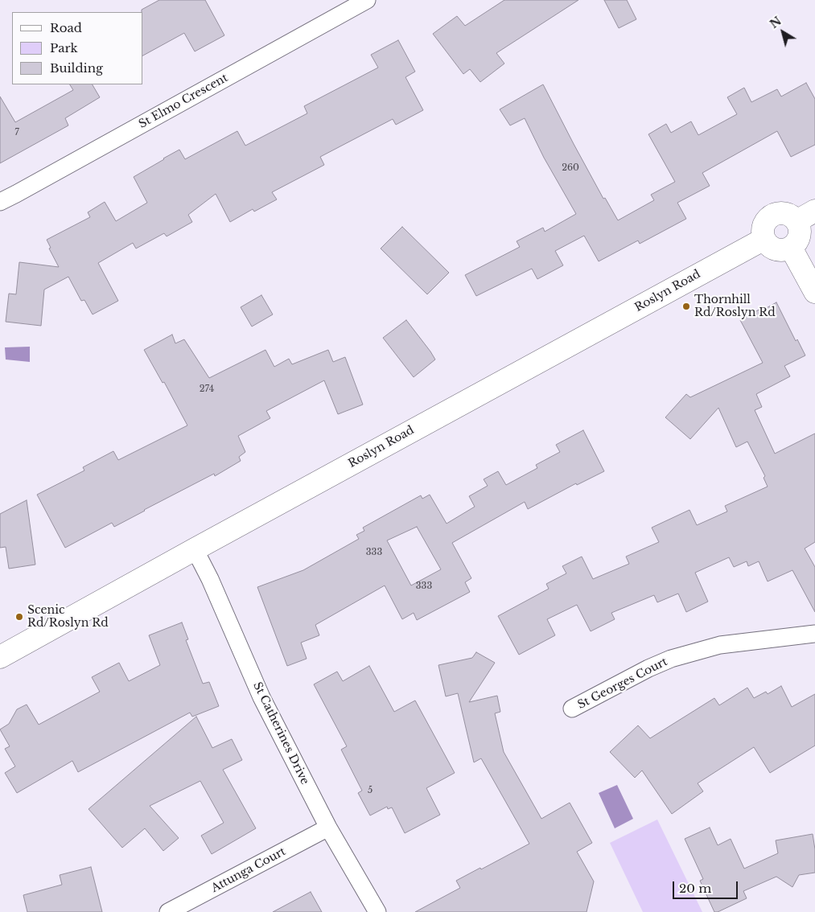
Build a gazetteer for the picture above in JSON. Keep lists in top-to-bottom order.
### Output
{
  "streets": {
    "street": [
      "St Elmo Crescent",
      "Roslyn Road",
      "St Georges Court",
      "St Catherines Drive",
      "Attunga Court"
    ]
  },
  "crossings": [
    ["Roslyn Road", "St Catherines Drive"],
    ["St Catherines Drive", "Attunga Court"]
  ],
  "places": ["Thornhill Rd/Roslyn Rd", "Scenic Rd/Roslyn Rd"],
  "house_numbers": [
    "7",
    "260",
    "274",
    "333",
    "333",
    "5"
  ],
  "legend": ["Road", "Park", "Building"],
  "scale_bar": "20 m",
  "north": "top left"
}
